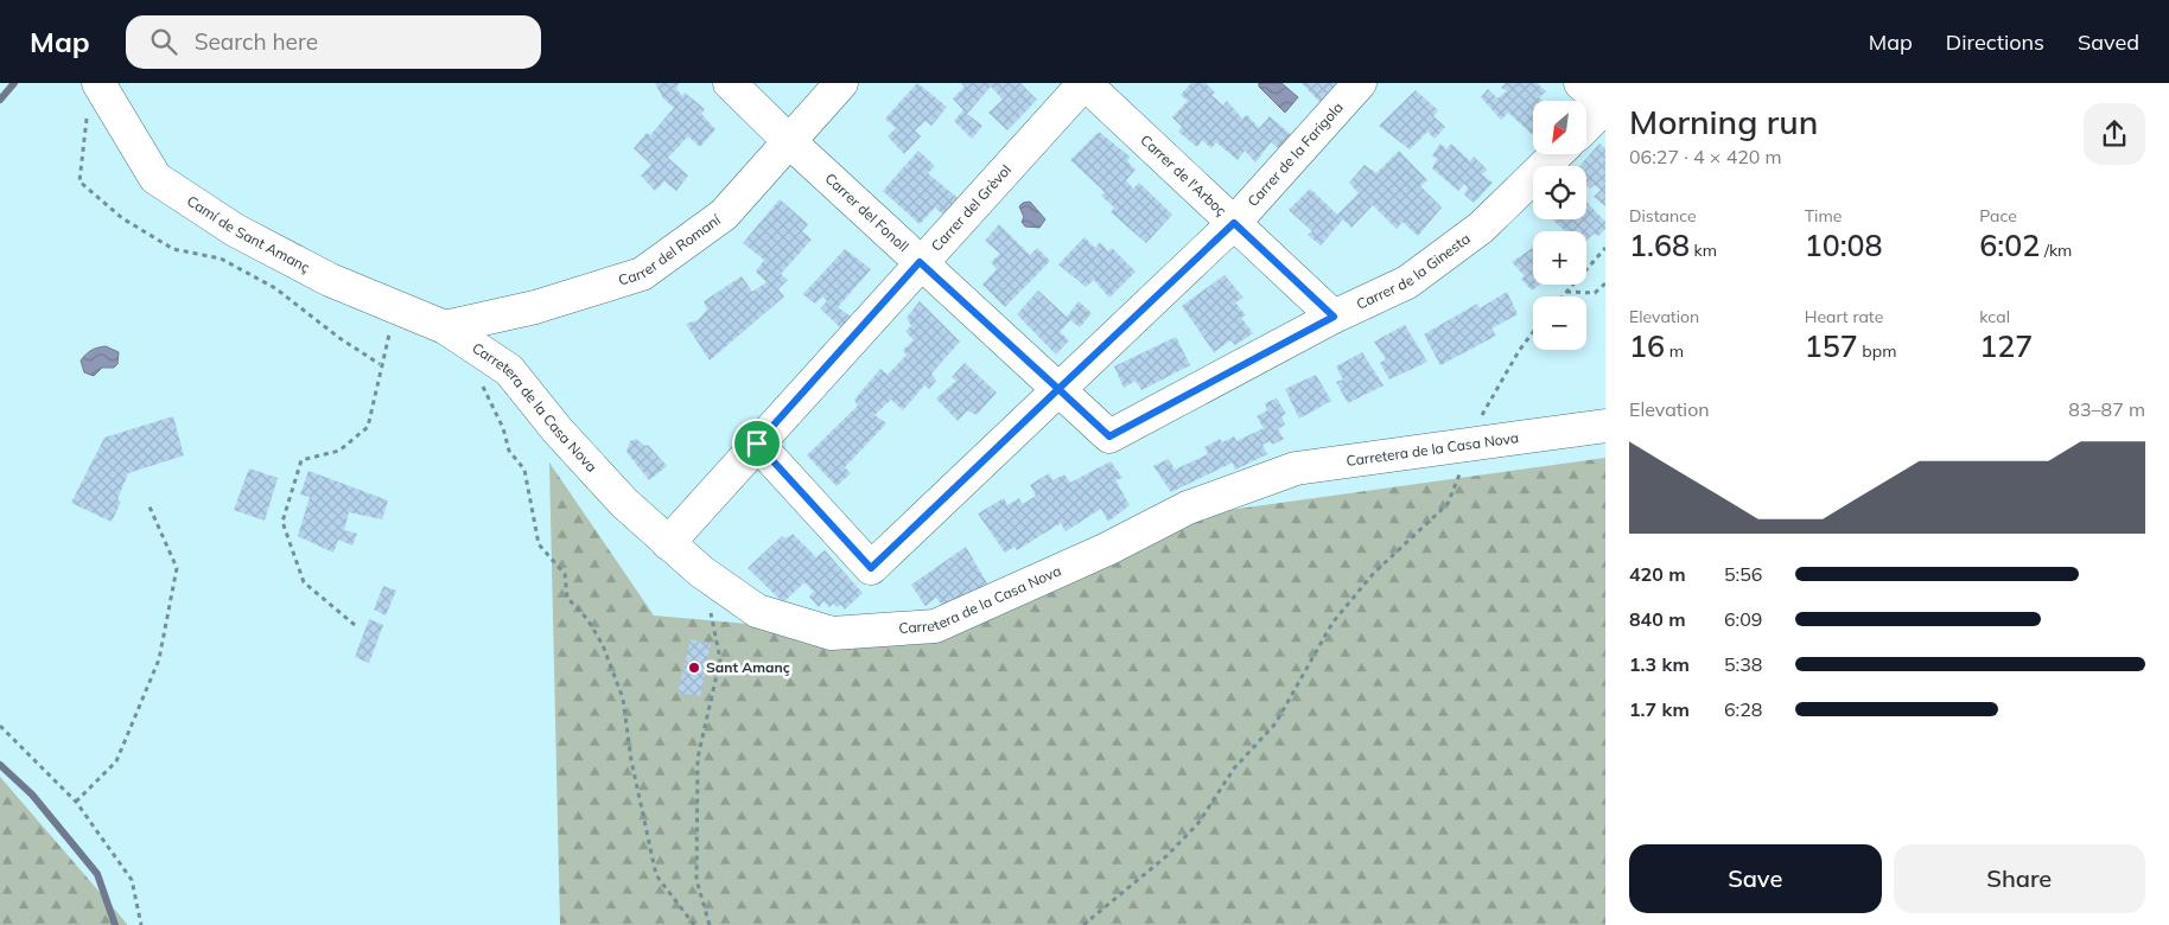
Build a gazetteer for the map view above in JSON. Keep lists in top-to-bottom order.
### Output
{
  "streets": {
    "street": [
      "Carrer de la Farigola",
      "Carrer de l'Arboç",
      "Carrer del Grèvol",
      "Carrer del Fonoll",
      "Camí de Sant Amanç",
      "Carrer del Romaní",
      "Carrer de la Ginesta",
      "Carretera de la Casa Nova"
    ]
  },
  "crossings": [
    ["Carrer de la Farigola", "Carrer de l'Arboç"],
    ["Carrer de la Farigola", "Carrer del Grèvol"],
    ["Carrer de la Farigola", "Carrer del Fonoll"],
    ["Carrer de l'Arboç", "Carrer del Grèvol"],
    ["Carrer de l'Arboç", "Carrer de la Ginesta"],
    ["Carrer del Grèvol", "Carrer del Fonoll"],
    ["Carrer del Grèvol", "Carretera de la Casa Nova"],
    ["Carrer del Fonoll", "Carrer del Romaní"],
    ["Carrer del Fonoll", "Carrer de la Ginesta"],
    ["Camí de Sant Amanç", "Carrer del Romaní"],
    ["Camí de Sant Amanç", "Carretera de la Casa Nova"],
    ["Carrer del Romaní", "Carretera de la Casa Nova"]
  ],
  "places": ["Sant Amanç"],
  "north": "bottom left",
  "page": {
    "header": "Map",
    "search": "Search here",
    "nav": ["Map", "Directions", "Saved"],
    "heading": ["Morning run", "06:27 · 4 × 420 m"],
    "map_buttons": ["+", "−"],
    "stats": [
      ["Distance", "1.68 km"],
      ["Time", "10:08"],
      ["Pace", "6:02 /km"],
      ["Elevation", "16 m"],
      ["Heart rate", "157 bpm"],
      ["kcal", "127"]
    ],
    "chart": ["Elevation", "83–87 m"],
    "list": [
      {
        "name": "420 m",
        "note": "5:56"
      },
      {
        "name": "840 m",
        "note": "6:09"
      },
      {
        "name": "1.3 km",
        "note": "5:38"
      },
      {
        "name": "1.7 km",
        "note": "6:28"
      }
    ],
    "buttons": ["Save", "Share"]
  }
}
